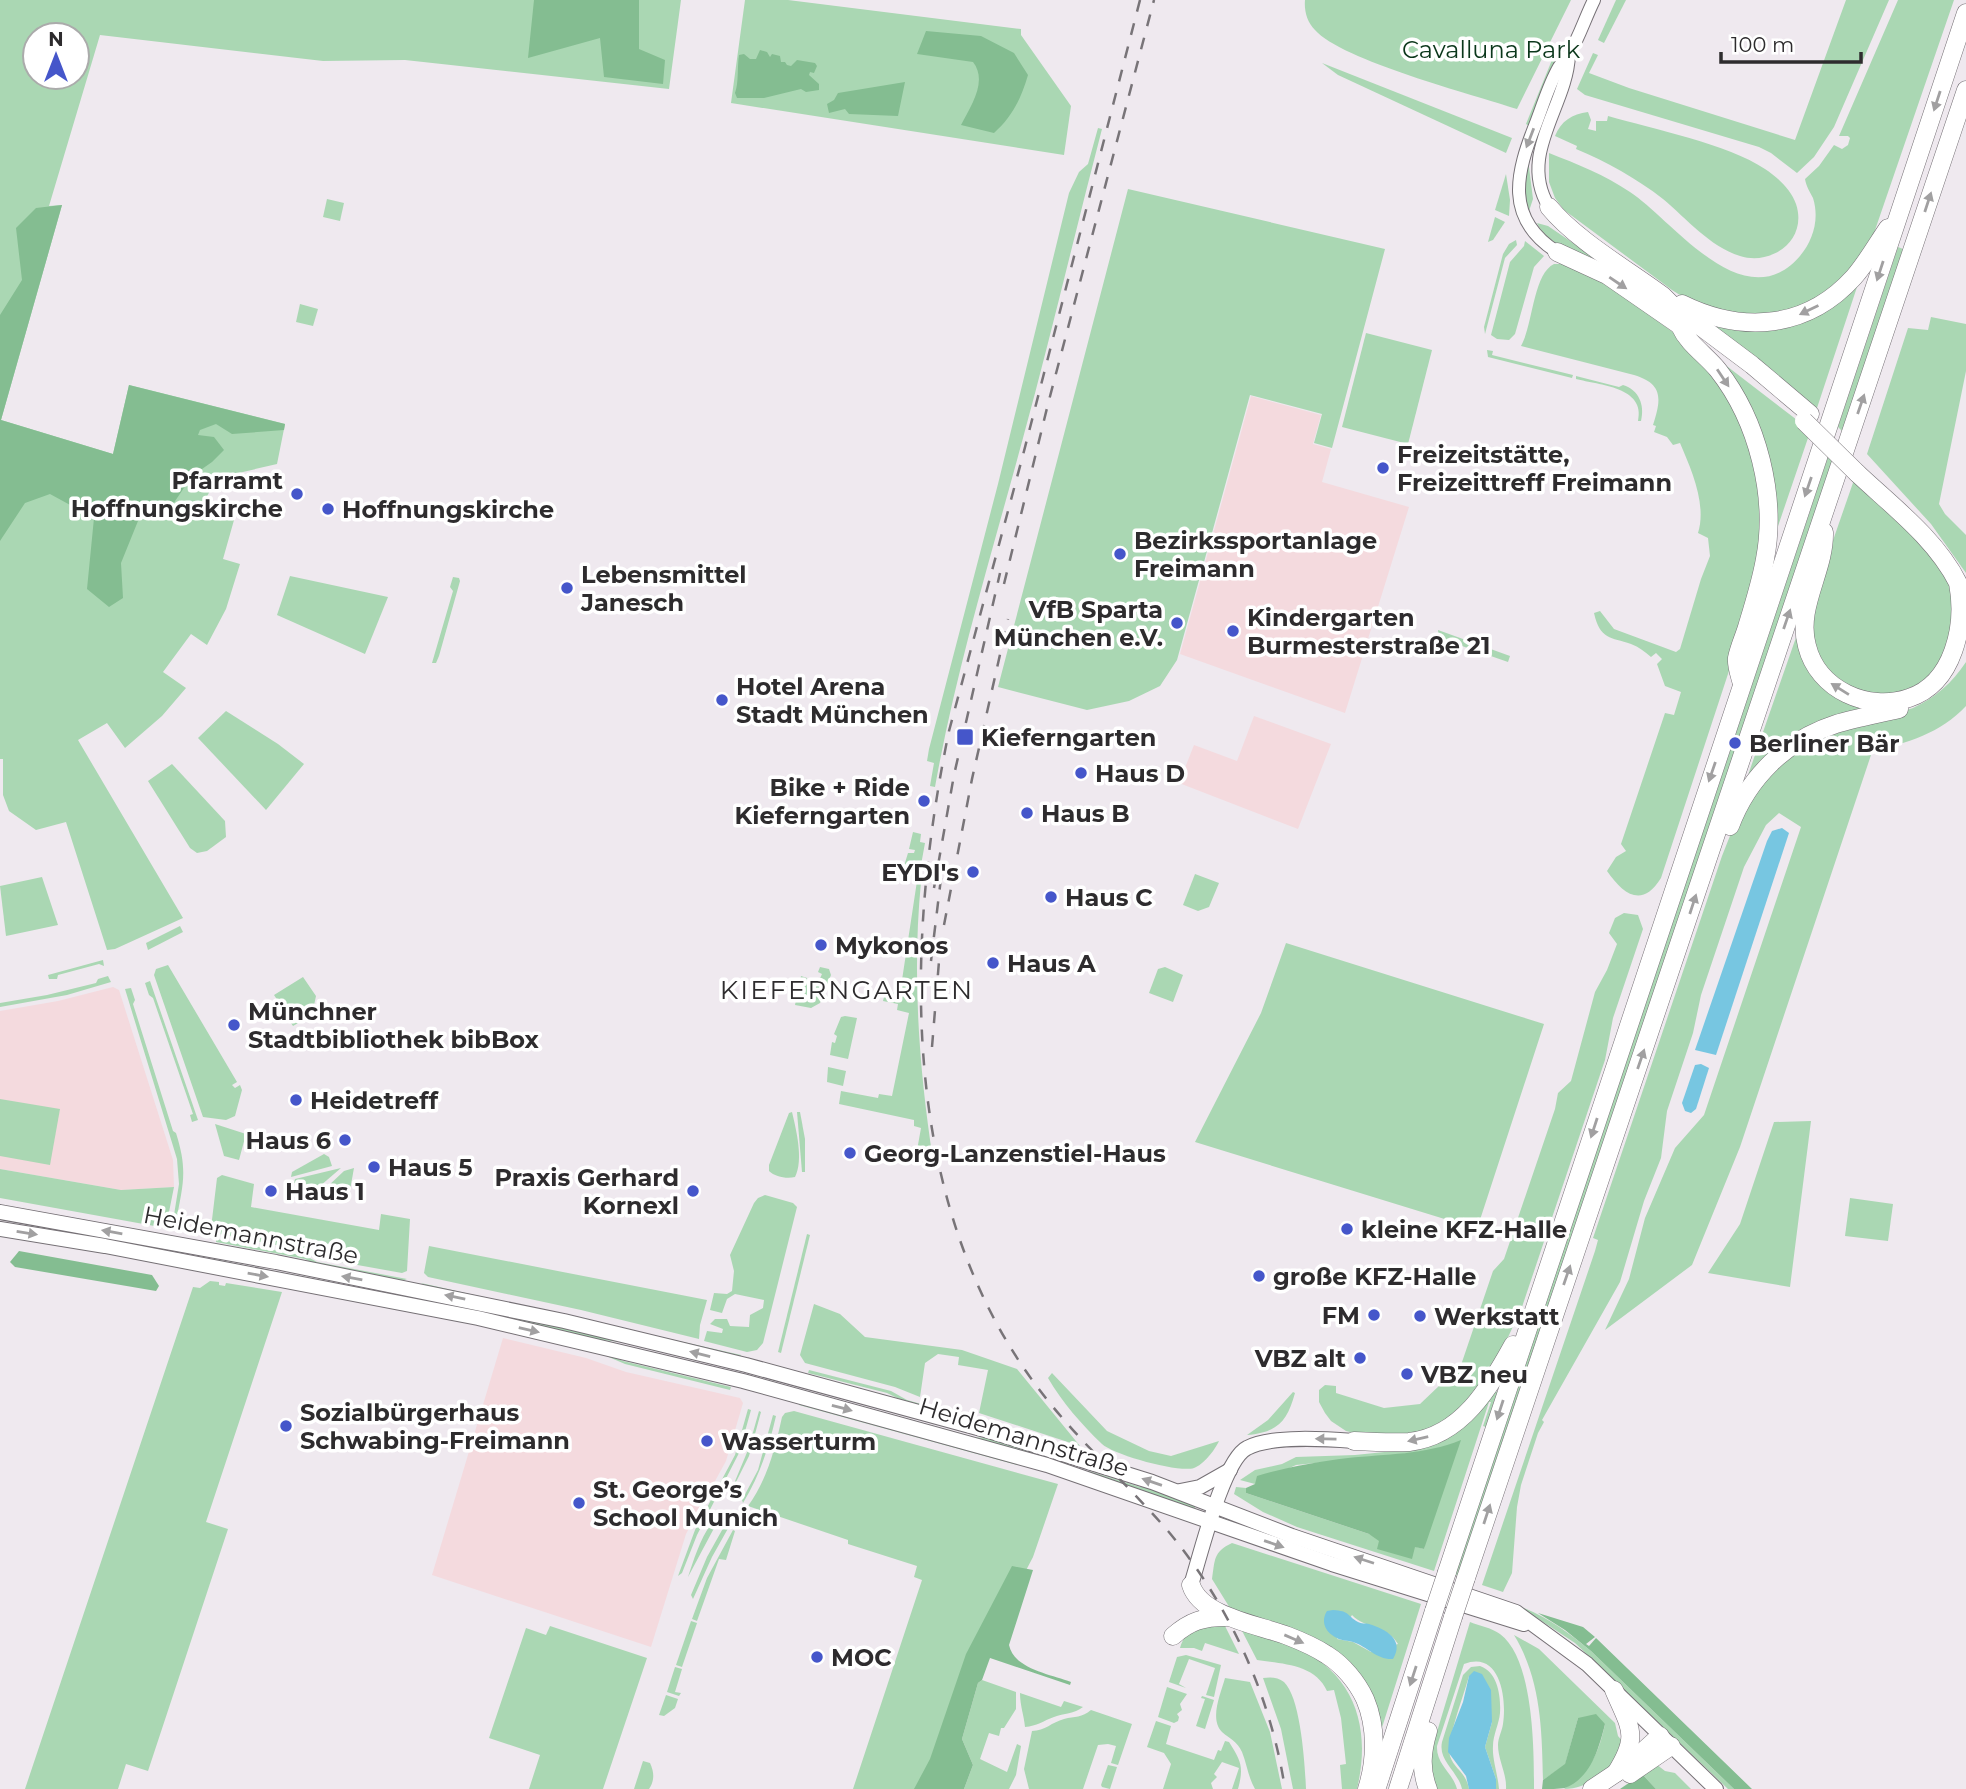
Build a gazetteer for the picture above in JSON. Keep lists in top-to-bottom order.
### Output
{
  "streets": {
    "main road": ["Heidemannstraße"]
  },
  "districts": ["KIEFERNGARTEN"],
  "parks": ["Cavalluna Park"],
  "places": {
    "other": [
      "Freizeitstätte, Freizeittreff Freimann",
      "Pfarramt Hoffnungskirche",
      "Hoffnungskirche",
      "Bezirkssportanlage Freimann",
      "Lebensmittel Janesch",
      "VfB Sparta München e.V.",
      "Kindergarten Burmesterstraße 21",
      "Hotel Arena Stadt München",
      "Berliner Bär",
      "Haus D",
      "Bike + Ride Kieferngarten",
      "Haus B",
      "EYDI's",
      "Haus C",
      "Mykonos",
      "Haus A",
      "Münchner Stadtbibliothek bibBox",
      "Heidetreff",
      "Haus 6",
      "Georg-Lanzenstiel-Haus",
      "Haus 5",
      "Haus 1",
      "Praxis Gerhard Kornexl",
      "kleine KFZ-Halle",
      "große KFZ-Halle",
      "FM",
      "Werkstatt",
      "VBZ alt",
      "VBZ neu",
      "Sozialbürgerhaus Schwabing-Freimann",
      "Wasserturm",
      "St. George’s School Munich",
      "MOC"
    ],
    "transit": ["Kieferngarten"]
  },
  "scale_bar": "100 m",
  "north": "top"
}
